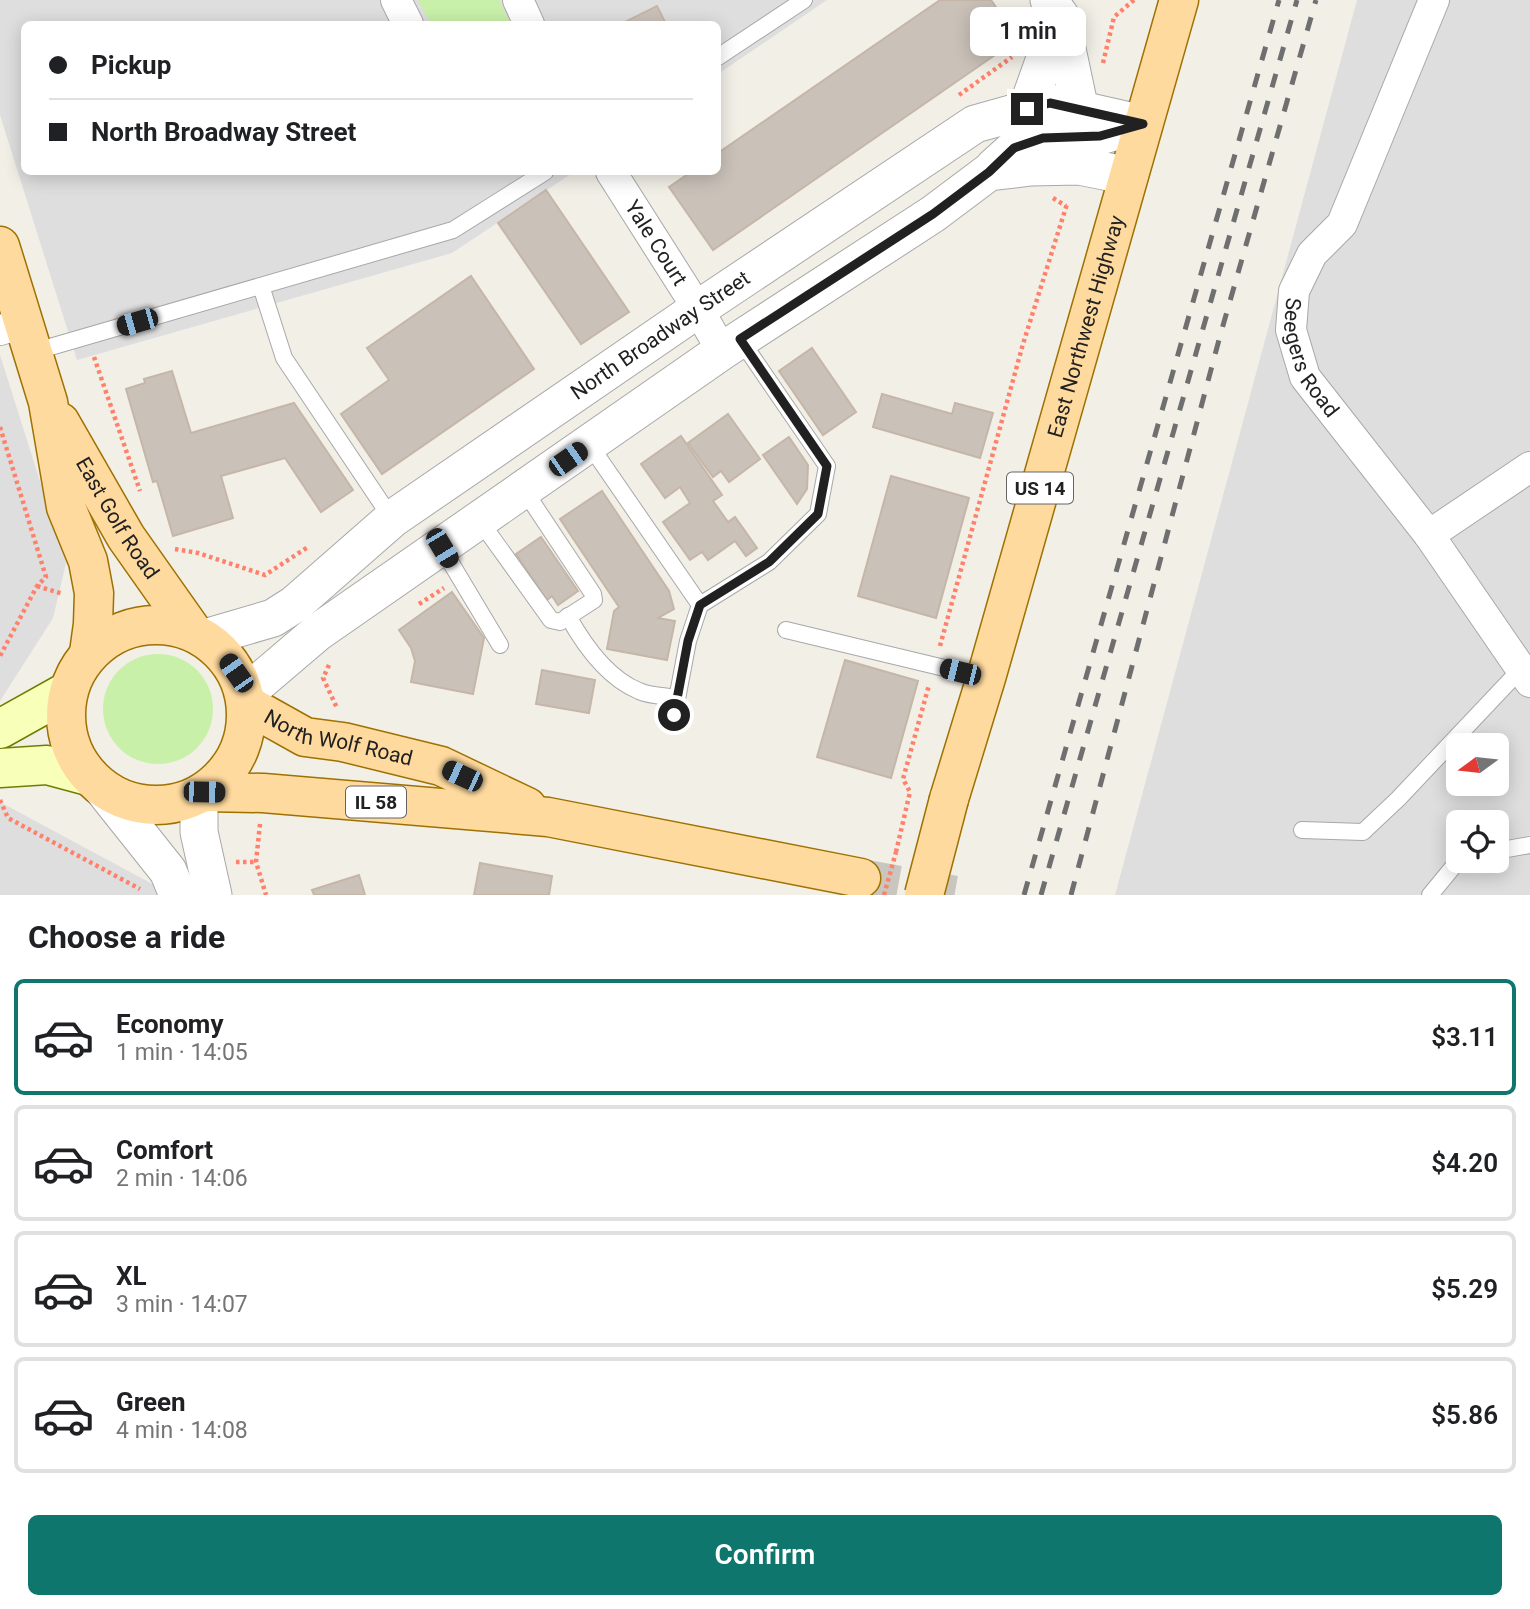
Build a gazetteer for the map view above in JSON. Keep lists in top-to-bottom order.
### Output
{
  "streets": {
    "main road": [
      "East Northwest Highway",
      "US 14",
      "East Golf Road",
      "North Wolf Road",
      "IL 58"
    ],
    "street": ["Yale Court", "North Broadway Street", "Seegers Road"]
  },
  "crossings": [
    ["Yale Court", "North Broadway Street"],
    ["East Northwest Highway", "North Broadway Street"],
    ["North Broadway Street", "East Golf Road"],
    ["North Broadway Street", "North Wolf Road"],
    ["North Broadway Street", "IL 58"],
    ["East Golf Road", "North Wolf Road"],
    ["East Golf Road", "IL 58"],
    ["North Wolf Road", "IL 58"]
  ],
  "north": "left",
  "page": {
    "bubble": "1 min",
    "banner": ["Pickup", "North Broadway Street"],
    "heading": "Choose a ride",
    "list": [
      {
        "name": "Economy",
        "note": "1 min · 14:05",
        "value": "$3.11"
      },
      {
        "name": "Comfort",
        "note": "2 min · 14:06",
        "value": "$4.20"
      },
      {
        "name": "XL",
        "note": "3 min · 14:07",
        "value": "$5.29"
      },
      {
        "name": "Green",
        "note": "4 min · 14:08",
        "value": "$5.86"
      }
    ],
    "buttons": "Confirm"
  }
}
